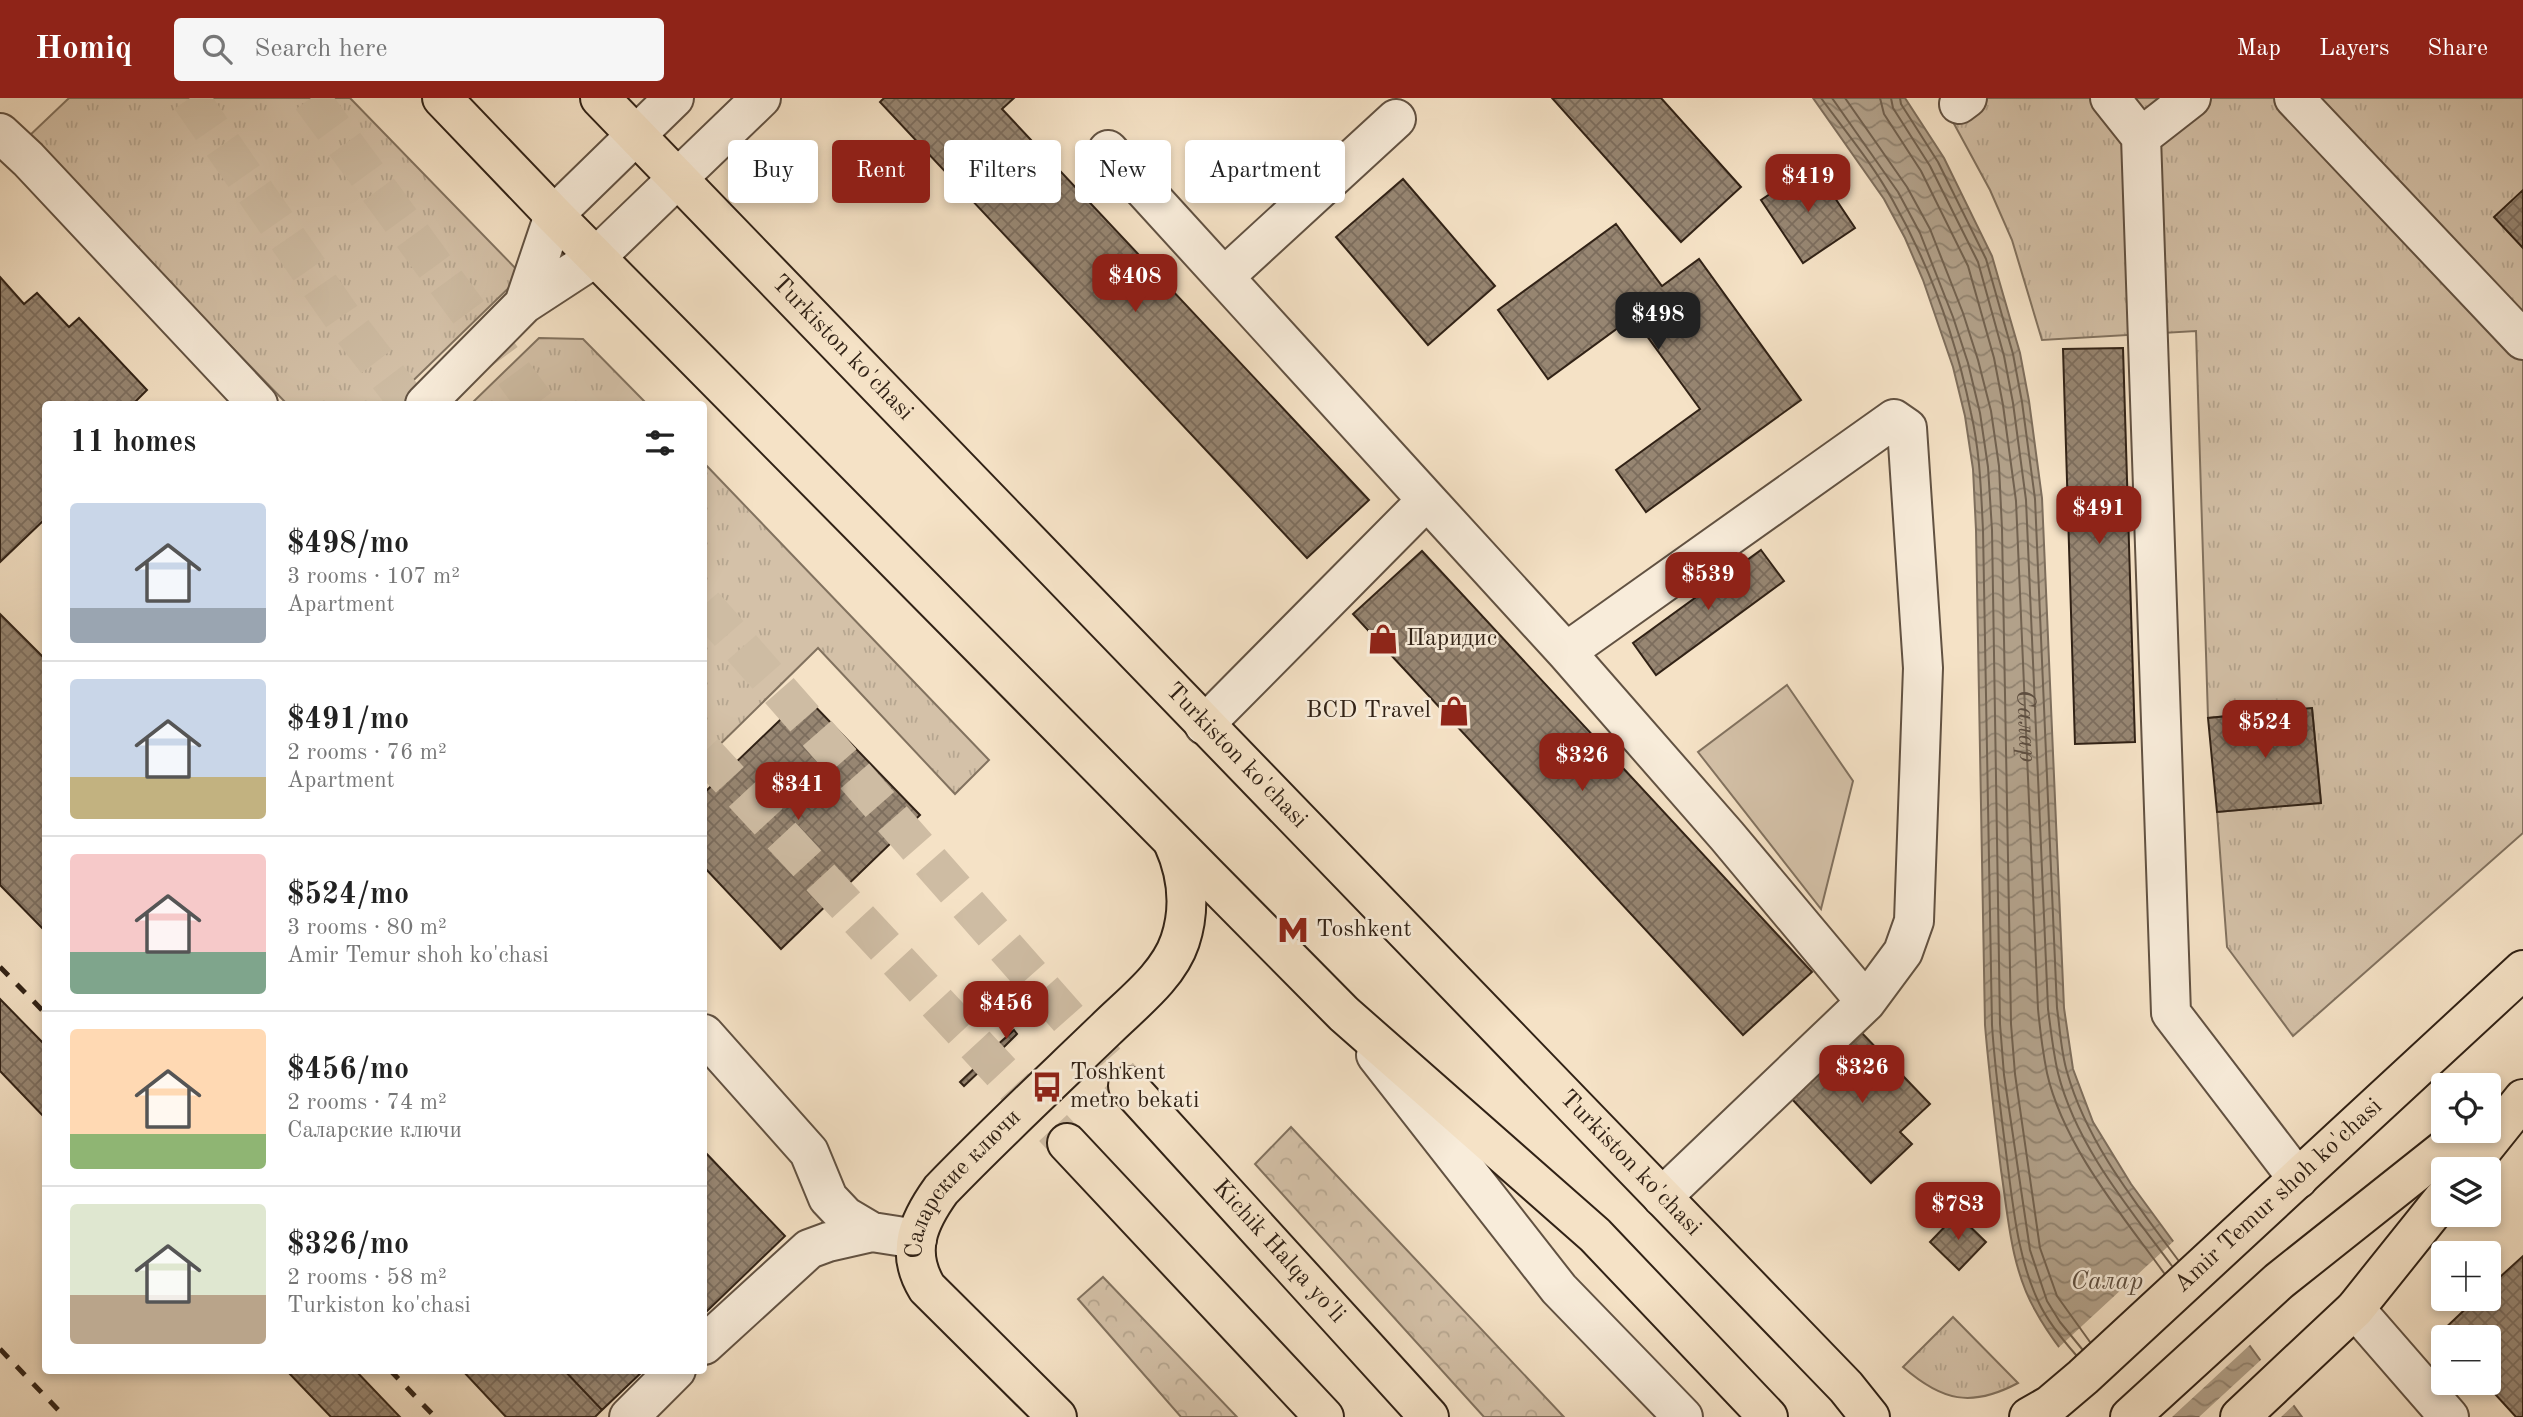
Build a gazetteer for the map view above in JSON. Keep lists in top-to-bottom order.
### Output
{
  "streets": {
    "main road": [
      "Turkiston ko'chasi",
      "Саларские ключи",
      "Amir Temur shoh ko'chasi",
      "Kichik Halqa yo'li"
    ]
  },
  "water": ["Салар"],
  "places": {
    "shop": ["Паридис", "BCD Travel"],
    "metro station": ["Toshkent"],
    "bus stop": ["Toshkent metro bekati"]
  },
  "page": {
    "header": "Homiq",
    "search": "Search here",
    "nav": ["Map", "Layers", "Share"],
    "chip": [
      "Buy",
      "Rent",
      "Filters",
      "New",
      "Apartment"
    ],
    "price": [
      "$419",
      "$408",
      "$498",
      "$491",
      "$539",
      "$524",
      "$326",
      "$341",
      "$456",
      "$326",
      "$783"
    ],
    "heading": "11 homes",
    "list": [
      {
        "name": "$498/mo",
        "note": "3 rooms · 107 m² · Apartment"
      },
      {
        "name": "$491/mo",
        "note": "2 rooms · 76 m² · Apartment"
      },
      {
        "name": "$524/mo",
        "note": "3 rooms · 80 m² · Amir Temur shoh ko'chasi"
      },
      {
        "name": "$456/mo",
        "note": "2 rooms · 74 m² · Саларские ключи"
      },
      {
        "name": "$326/mo",
        "note": "2 rooms · 58 m² · Turkiston ko'chasi"
      }
    ],
    "map_buttons": ["+", "−"]
  }
}
